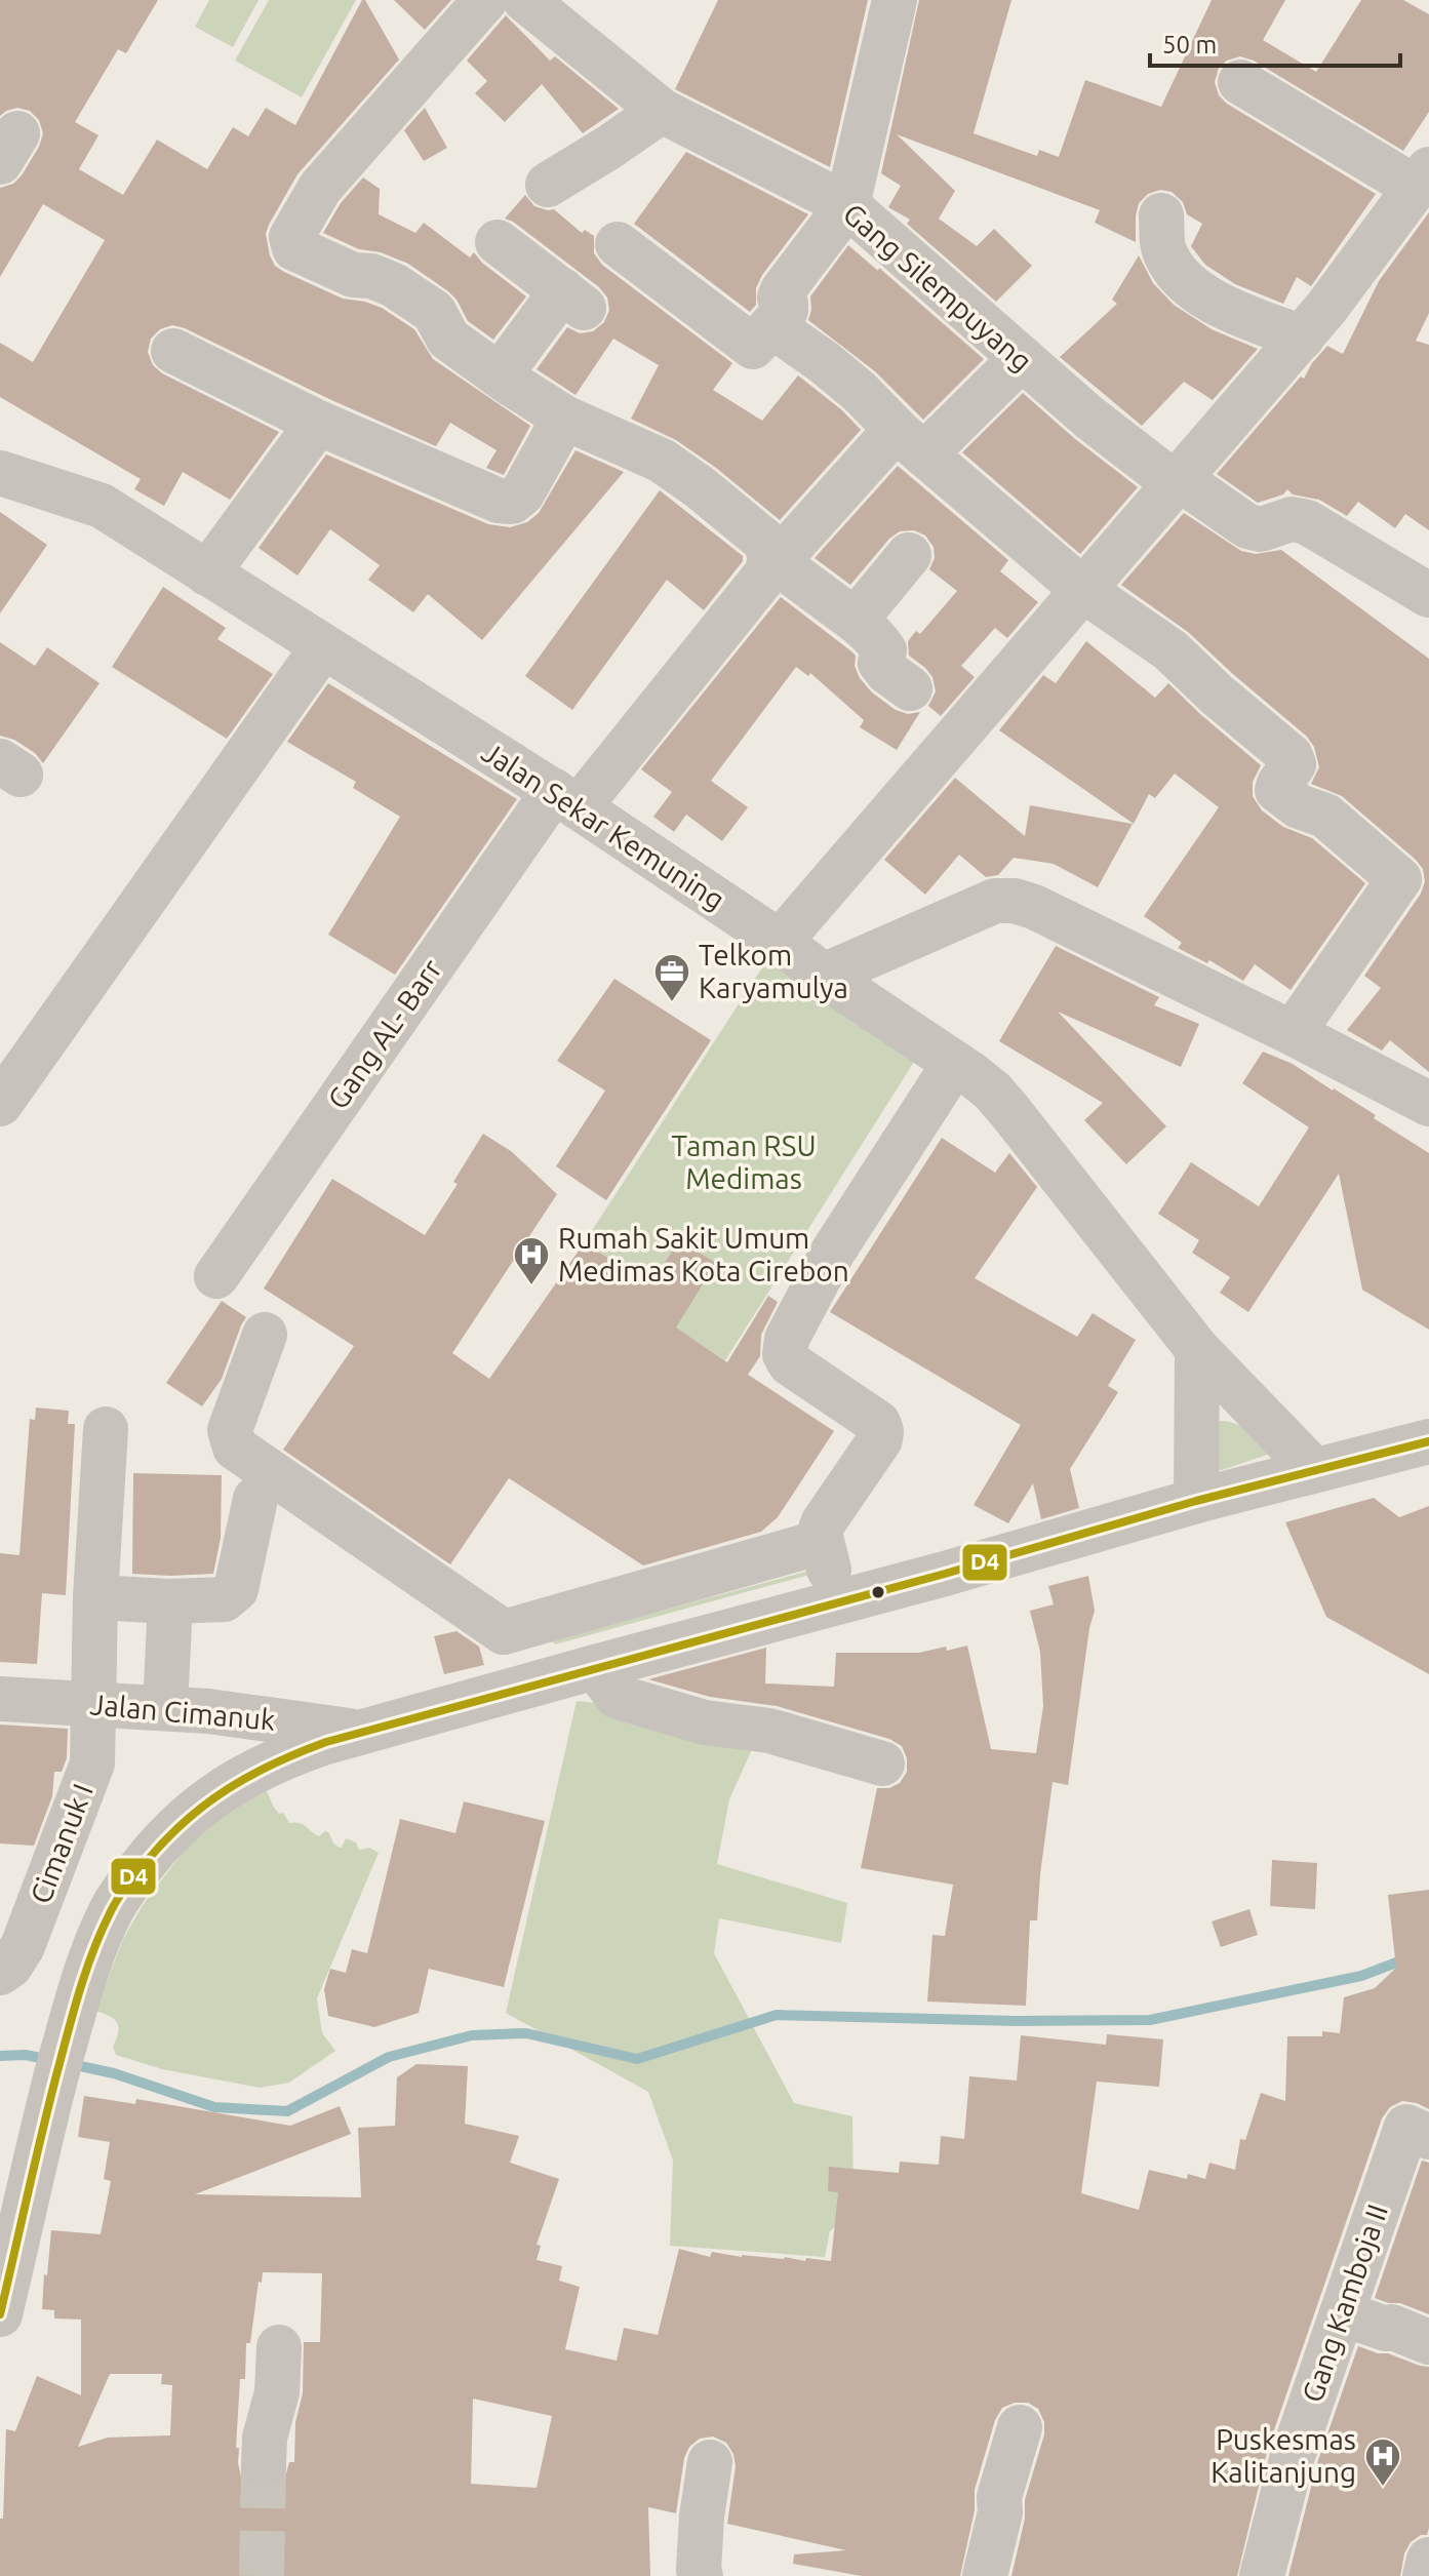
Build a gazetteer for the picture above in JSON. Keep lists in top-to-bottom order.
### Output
{
  "streets": {
    "street": [
      "Gang Silempuyang",
      "Jalan Sekar Kemuning",
      "Gang AL- Barr",
      "Jalan Cimanuk",
      "Cimanuk I",
      "Gang Kamboja II"
    ]
  },
  "crossings": [
    ["Gang Silempuyang", "Gang AL- Barr"],
    ["Jalan Sekar Kemuning", "Gang AL- Barr"],
    ["Jalan Cimanuk", "Cimanuk I"]
  ],
  "parks": ["Taman RSU Medimas"],
  "places": {
    "office": ["Telkom Karyamulya"],
    "hospital": ["Rumah Sakit Umum Medimas Kota Cirebon", "Puskesmas Kalitanjung"]
  },
  "lines": ["transit line D4"],
  "scale_bar": "50 m"
}
